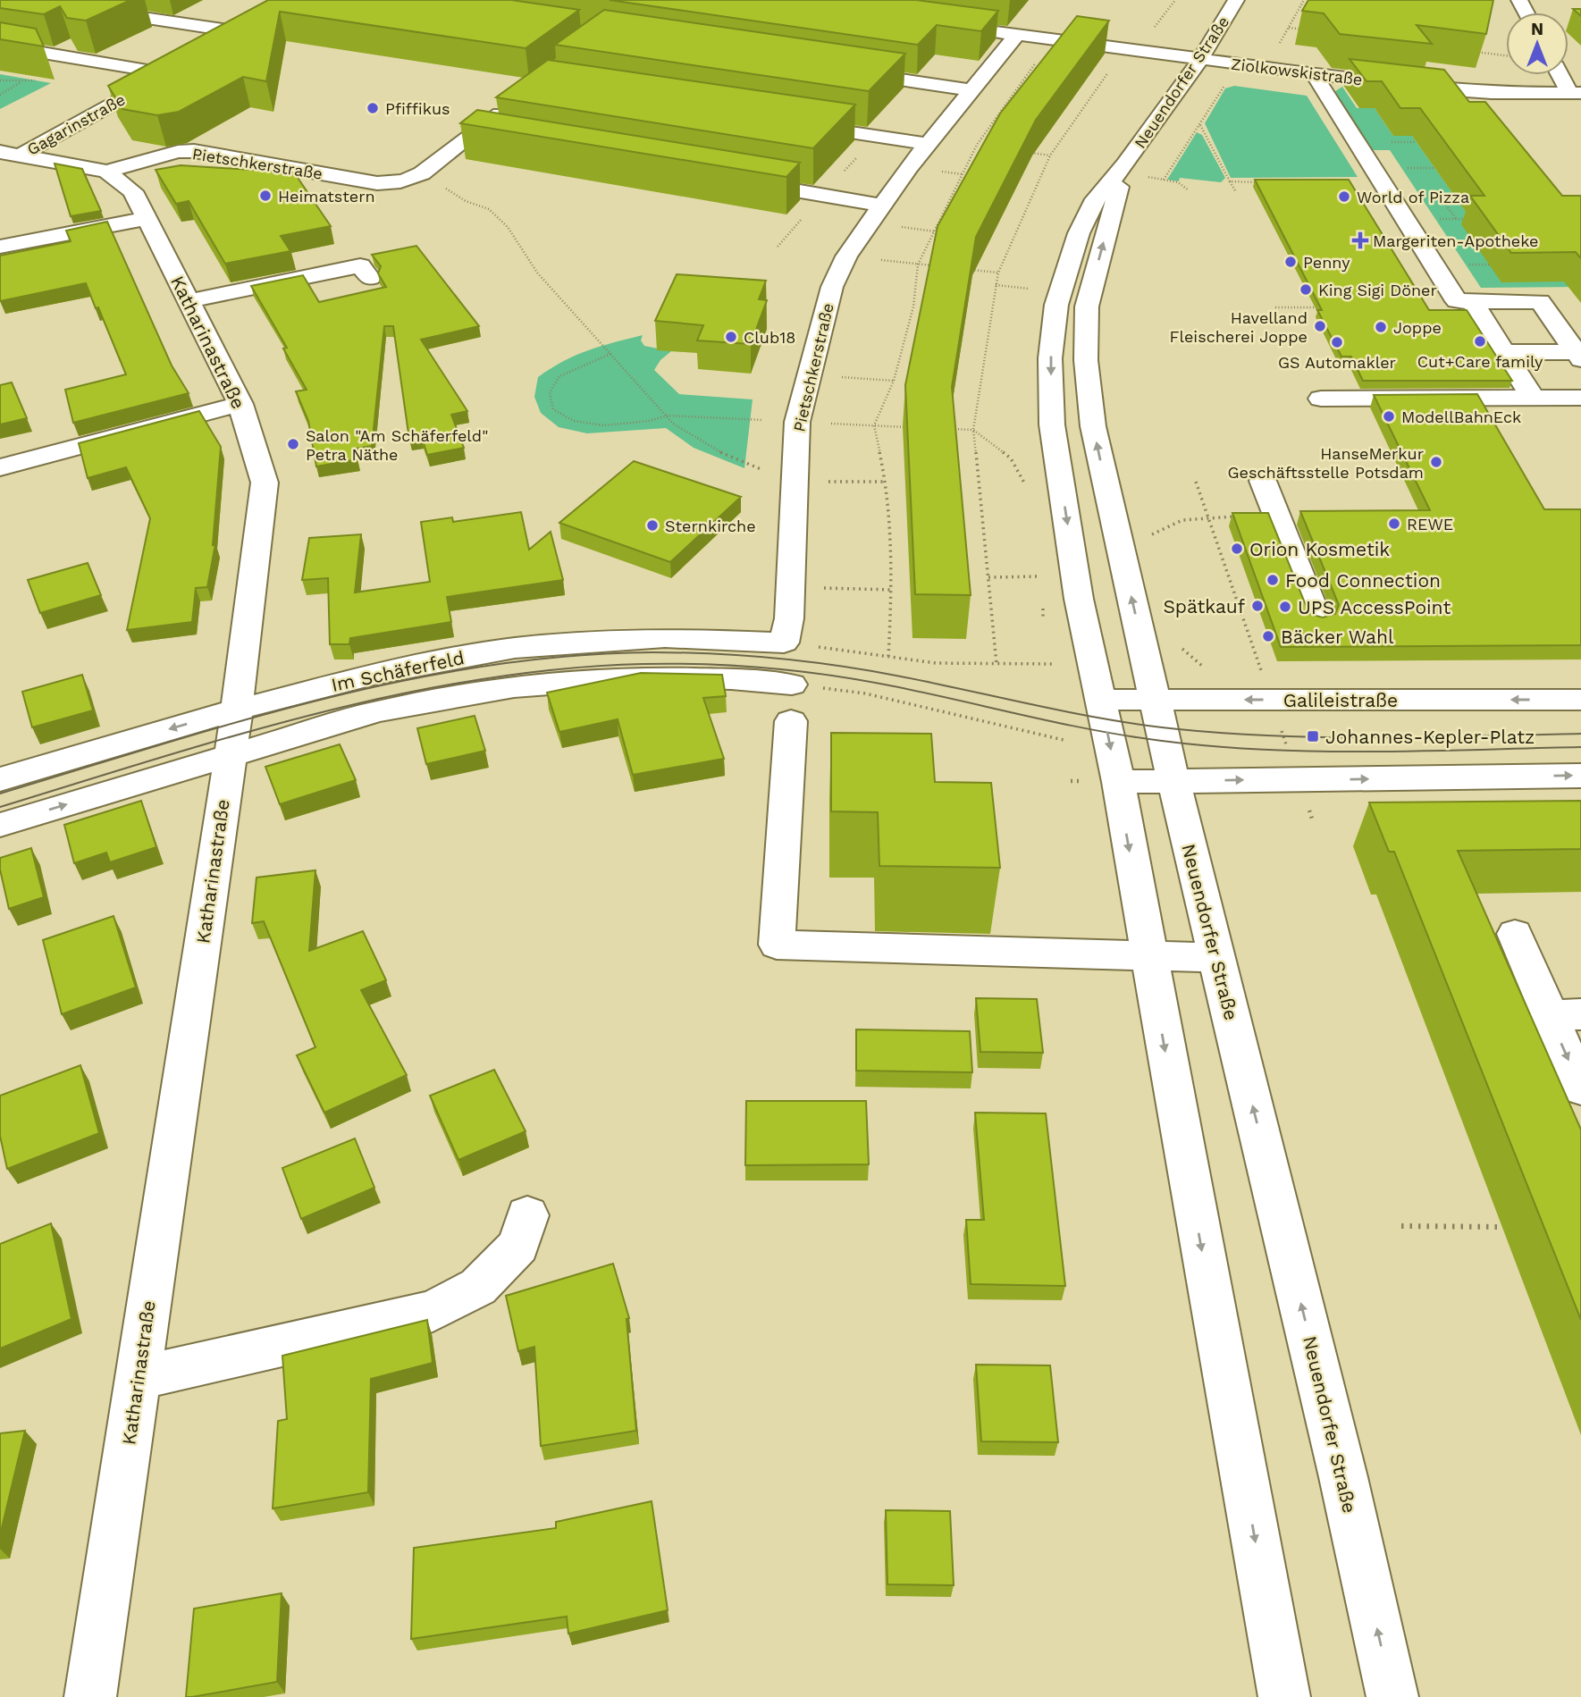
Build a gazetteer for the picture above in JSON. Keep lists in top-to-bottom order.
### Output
{
  "streets": {
    "street": [
      "Ziolkowskistraße",
      "Neuendorfer Straße",
      "Gagarinstraße",
      "Pietschkerstraße",
      "Katharinastraße",
      "Im Schäferfeld",
      "Galileistraße"
    ]
  },
  "crossings": [
    ["Ziolkowskistraße", "Neuendorfer Straße"],
    ["Ziolkowskistraße", "Pietschkerstraße"],
    ["Neuendorfer Straße", "Galileistraße"],
    ["Gagarinstraße", "Katharinastraße"],
    ["Pietschkerstraße", "Katharinastraße"],
    ["Pietschkerstraße", "Im Schäferfeld"],
    ["Katharinastraße", "Im Schäferfeld"]
  ],
  "places": {
    "other": [
      "Pfiffikus",
      "Heimatstern",
      "World of Pizza",
      "Penny",
      "King Sigi Döner",
      "Havelland Fleischerei Joppe",
      "Joppe",
      "Club18",
      "Cut+Care family",
      "GS Automakler",
      "ModellBahnEck",
      "Salon \"Am Schäferfeld\" Petra Näthe",
      "HanseMerkur Geschäftsstelle Potsdam",
      "REWE",
      "Sternkirche",
      "Orion Kosmetik",
      "Food Connection",
      "Spätkauf",
      "UPS AccessPoint",
      "Bäcker Wahl"
    ],
    "health": ["Margeriten-Apotheke"],
    "transit": ["Johannes-Kepler-Platz"]
  },
  "north": "top"
}
